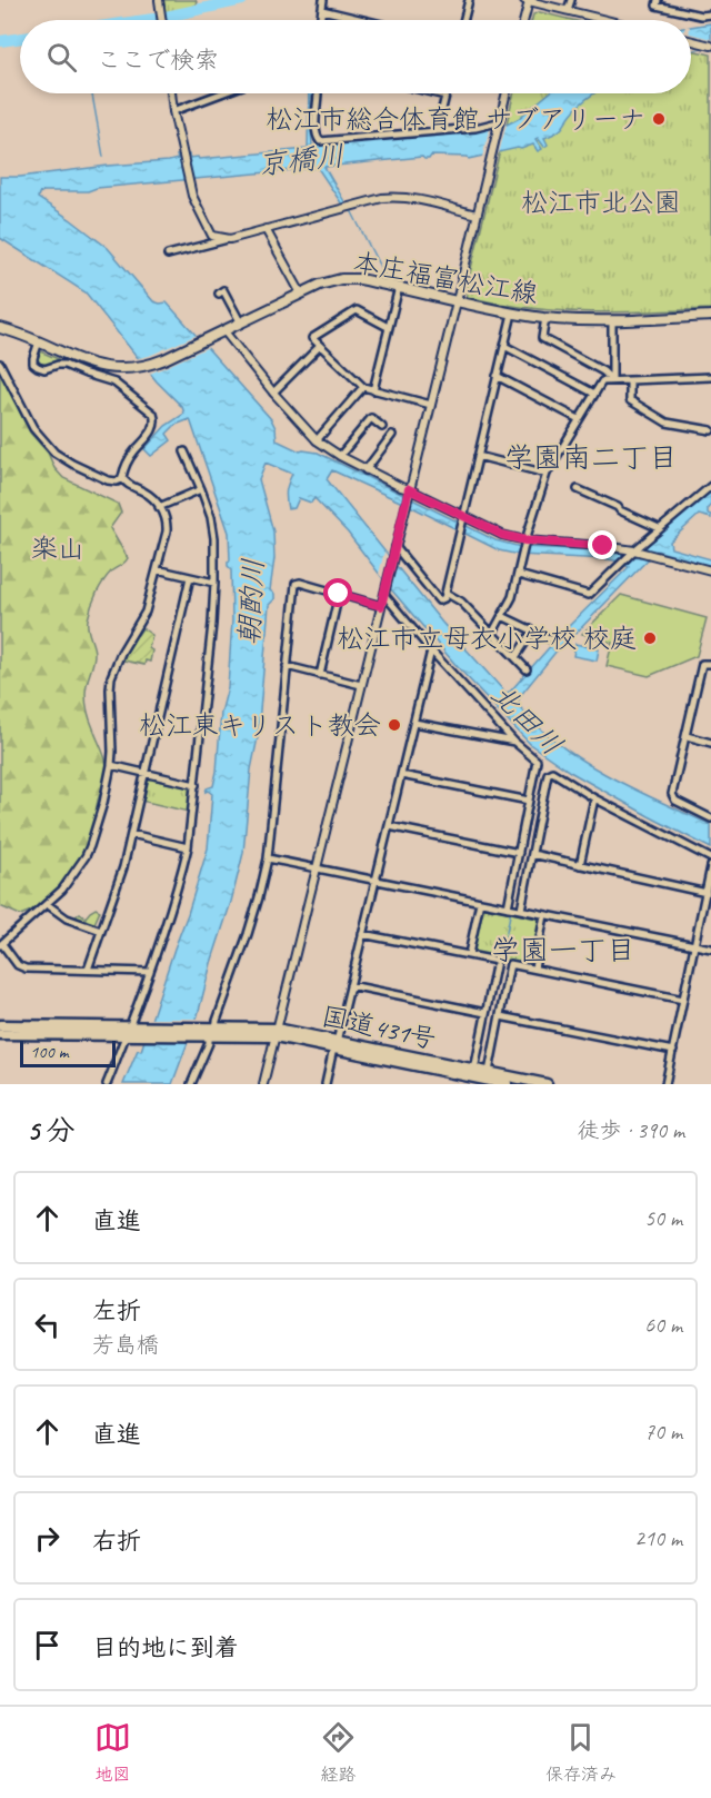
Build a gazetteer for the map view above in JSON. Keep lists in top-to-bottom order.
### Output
{
  "streets": {
    "highway": ["国道431号"],
    "main road": ["本庄福富松江線"]
  },
  "districts": ["学園南二丁目", "学園一丁目"],
  "water": ["京橋川", "朝酌川", "北田川"],
  "parks": ["松江市北公園", "楽山"],
  "places": ["松江市総合体育館 サブアリーナ", "松江市立母衣小学校 校庭", "松江東キリスト教会"],
  "scale_bar": "100 m",
  "page": {
    "search": "ここで検索",
    "scale": "100 m",
    "heading": ["5 分", "徒歩 · 390 m"],
    "list": [
      ["直進", "50 m"],
      ["左折", "芳島橋", "60 m"],
      ["直進", "70 m"],
      ["右折", "210 m"],
      "目的地に到着"
    ],
    "nav": ["地図", "経路", "保存済み"]
  }
}
